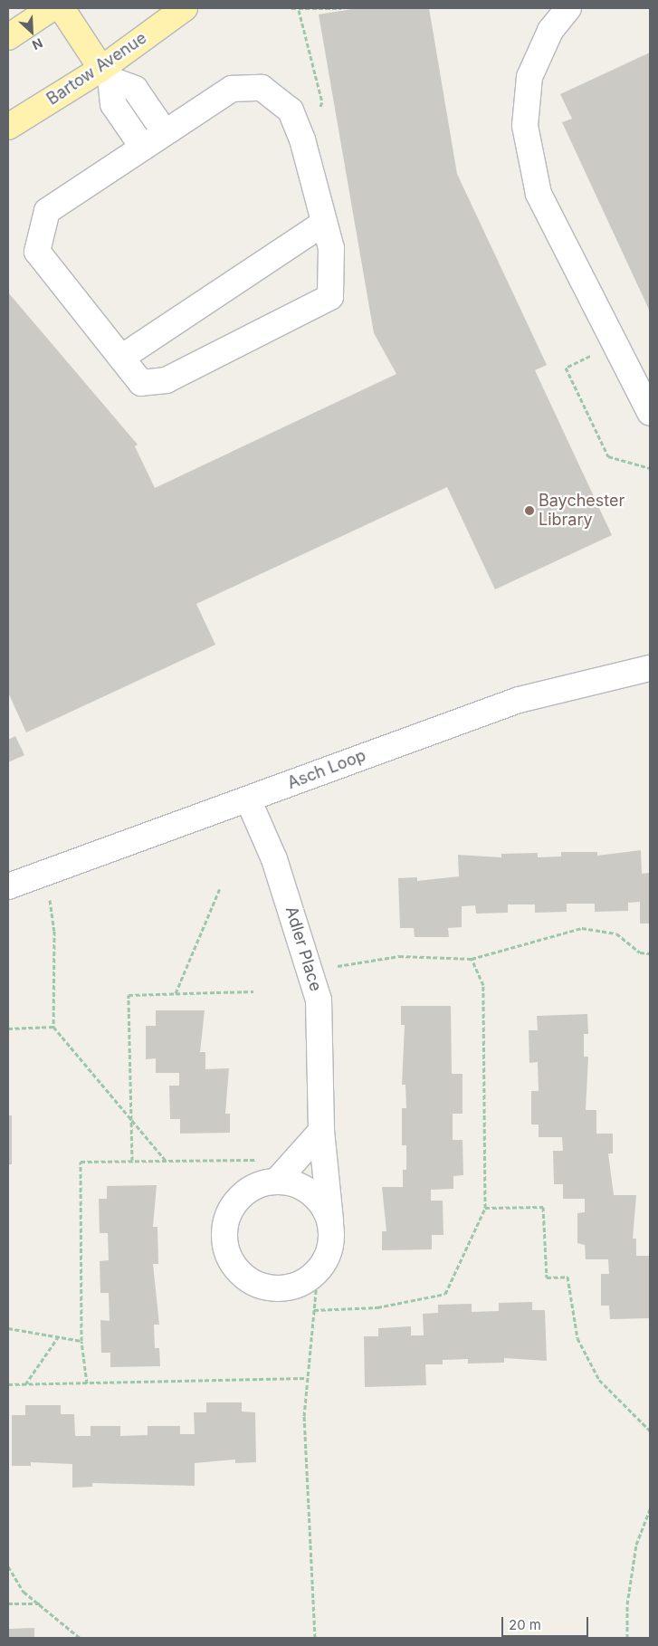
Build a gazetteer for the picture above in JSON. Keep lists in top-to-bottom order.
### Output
{
  "streets": {
    "main road": ["Bartow Avenue"],
    "street": ["Asch Loop", "Adler Place"]
  },
  "crossings": [
    ["Asch Loop", "Adler Place"]
  ],
  "places": ["Baychester Library"],
  "scale_bar": "20 m",
  "north": "bottom right"
}
